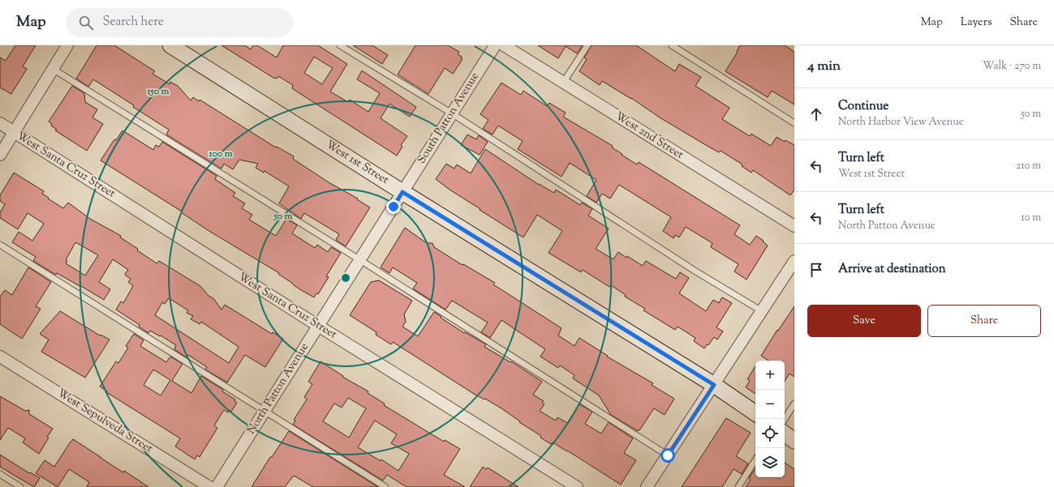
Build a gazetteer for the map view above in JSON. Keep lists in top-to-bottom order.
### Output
{
  "streets": {
    "street": [
      "South Patton Avenue",
      "West 2nd Street",
      "West 1st Street",
      "West Santa Cruz Street",
      "North Patton Avenue",
      "West Sepulveda Street"
    ]
  },
  "crossings": [
    ["South Patton Avenue", "West 1st Street"],
    ["South Patton Avenue", "North Patton Avenue"],
    ["West 1st Street", "North Patton Avenue"],
    ["West Santa Cruz Street", "North Patton Avenue"]
  ],
  "page": {
    "header": "Map",
    "search": "Search here",
    "nav": ["Map", "Layers", "Share"],
    "heading": ["4 min", "Walk · 270 m"],
    "list": [
      ["Continue", "North Harbor View Avenue", "50 m"],
      ["Turn left", "West 1st Street", "210 m"],
      ["Turn left", "North Patton Avenue", "10 m"],
      "Arrive at destination"
    ],
    "buttons": ["Save", "Share"],
    "map_buttons": ["+", "−"]
  },
  "rings": ["150 m", "100 m", "50 m"]
}
